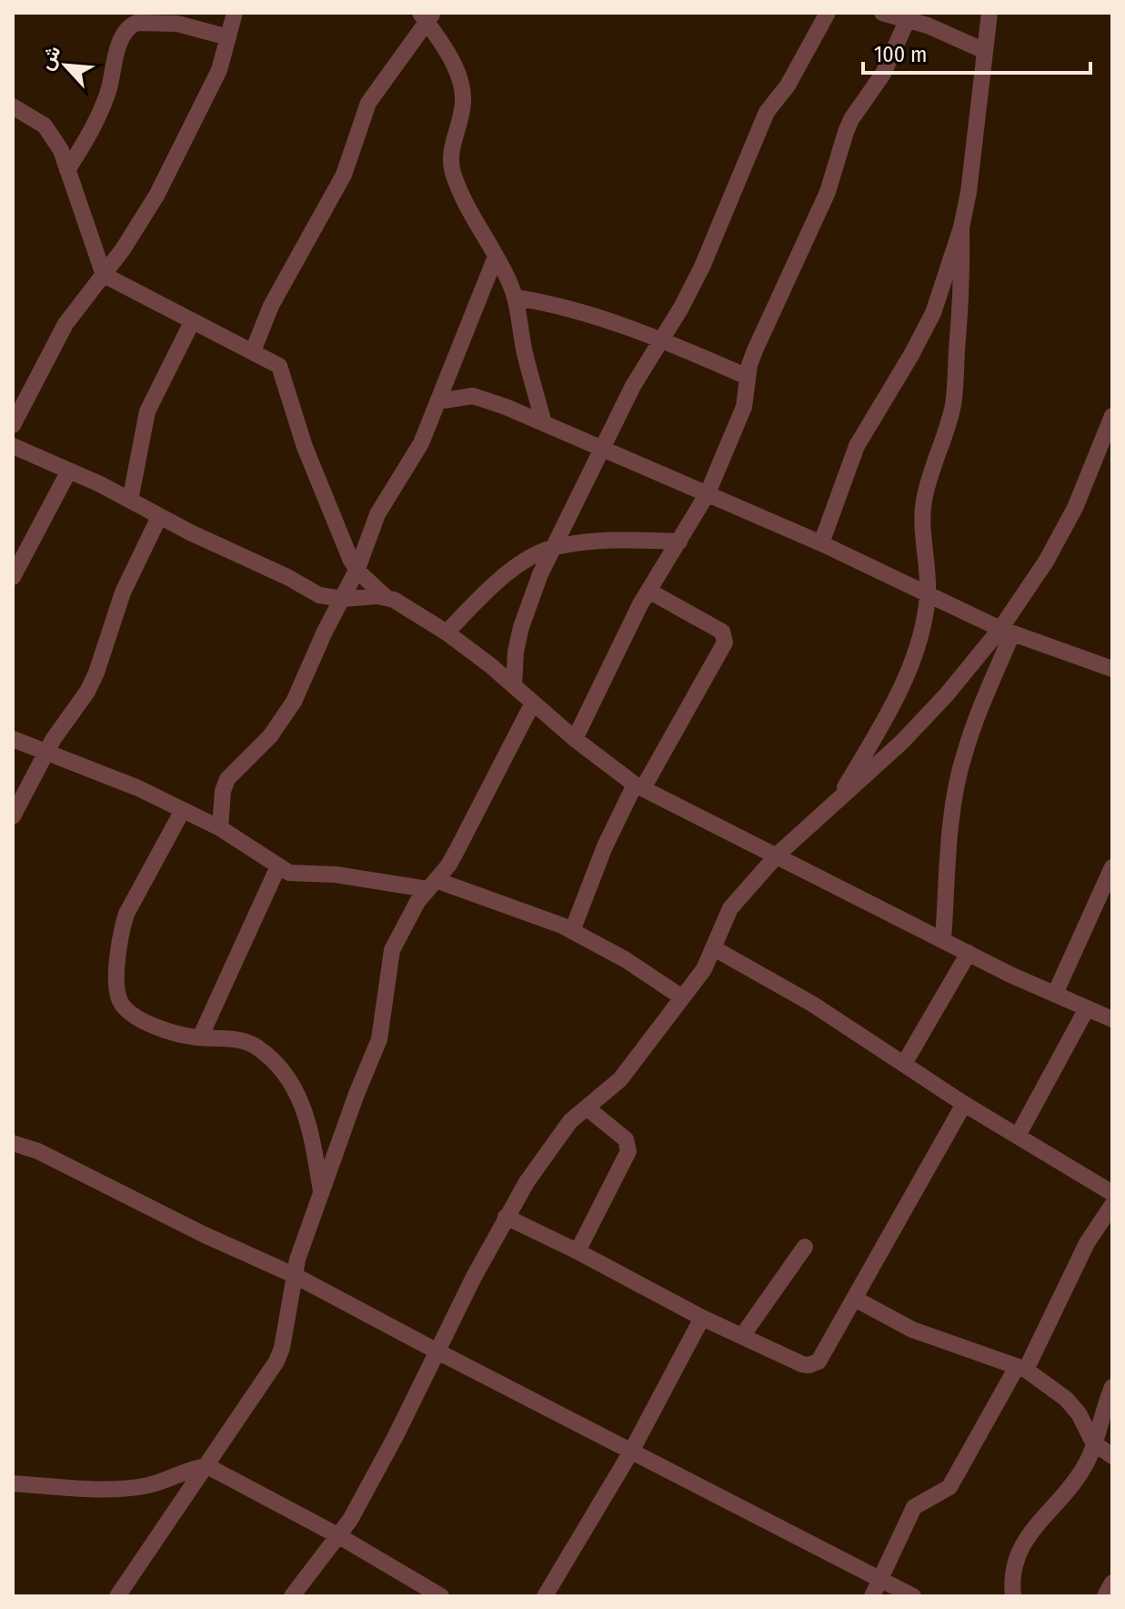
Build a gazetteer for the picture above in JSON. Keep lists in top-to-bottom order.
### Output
{
  "scale_bar": "100 m",
  "north": "top left"
}
